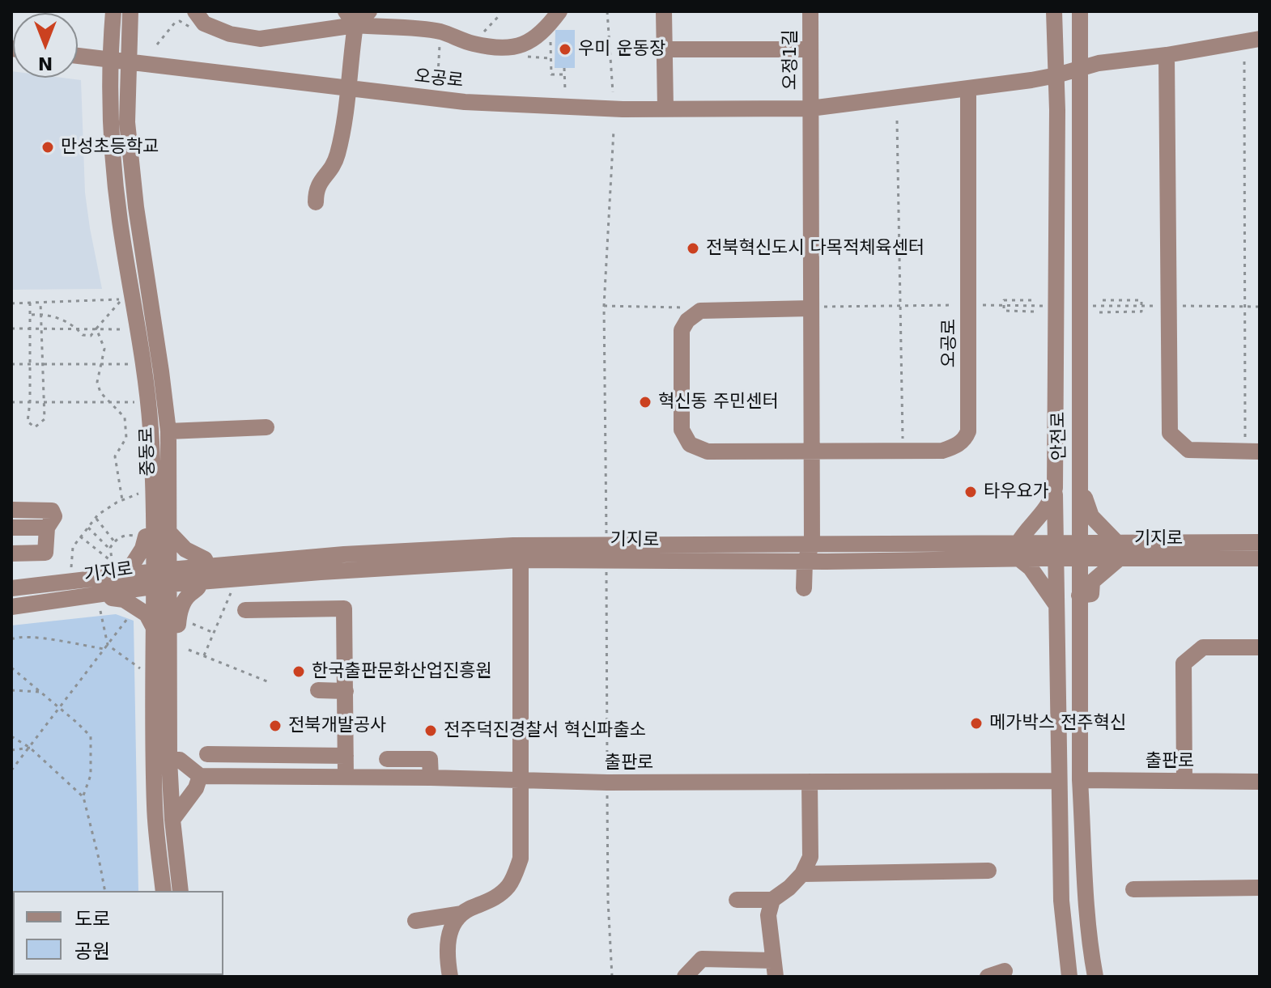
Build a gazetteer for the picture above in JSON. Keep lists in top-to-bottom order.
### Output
{
  "streets": {
    "street": [
      "오정1길",
      "오공로",
      "안전로",
      "중동로",
      "기지로",
      "출판로"
    ]
  },
  "crossings": [
    ["오정1길", "오공로"],
    ["오공로", "안전로"],
    ["오공로", "중동로"],
    ["안전로", "기지로"],
    ["안전로", "출판로"],
    ["중동로", "기지로"]
  ],
  "places": [
    "우미 운동장",
    "만성초등학교",
    "전북혁신도시 다목적체육센터",
    "혁신동 주민센터",
    "타우요가",
    "한국출판문화산업진흥원",
    "메가박스 전주혁신",
    "전북개발공사",
    "전주덕진경찰서 혁신파출소"
  ],
  "legend": ["도로", "공원"],
  "north": "bottom"
}
